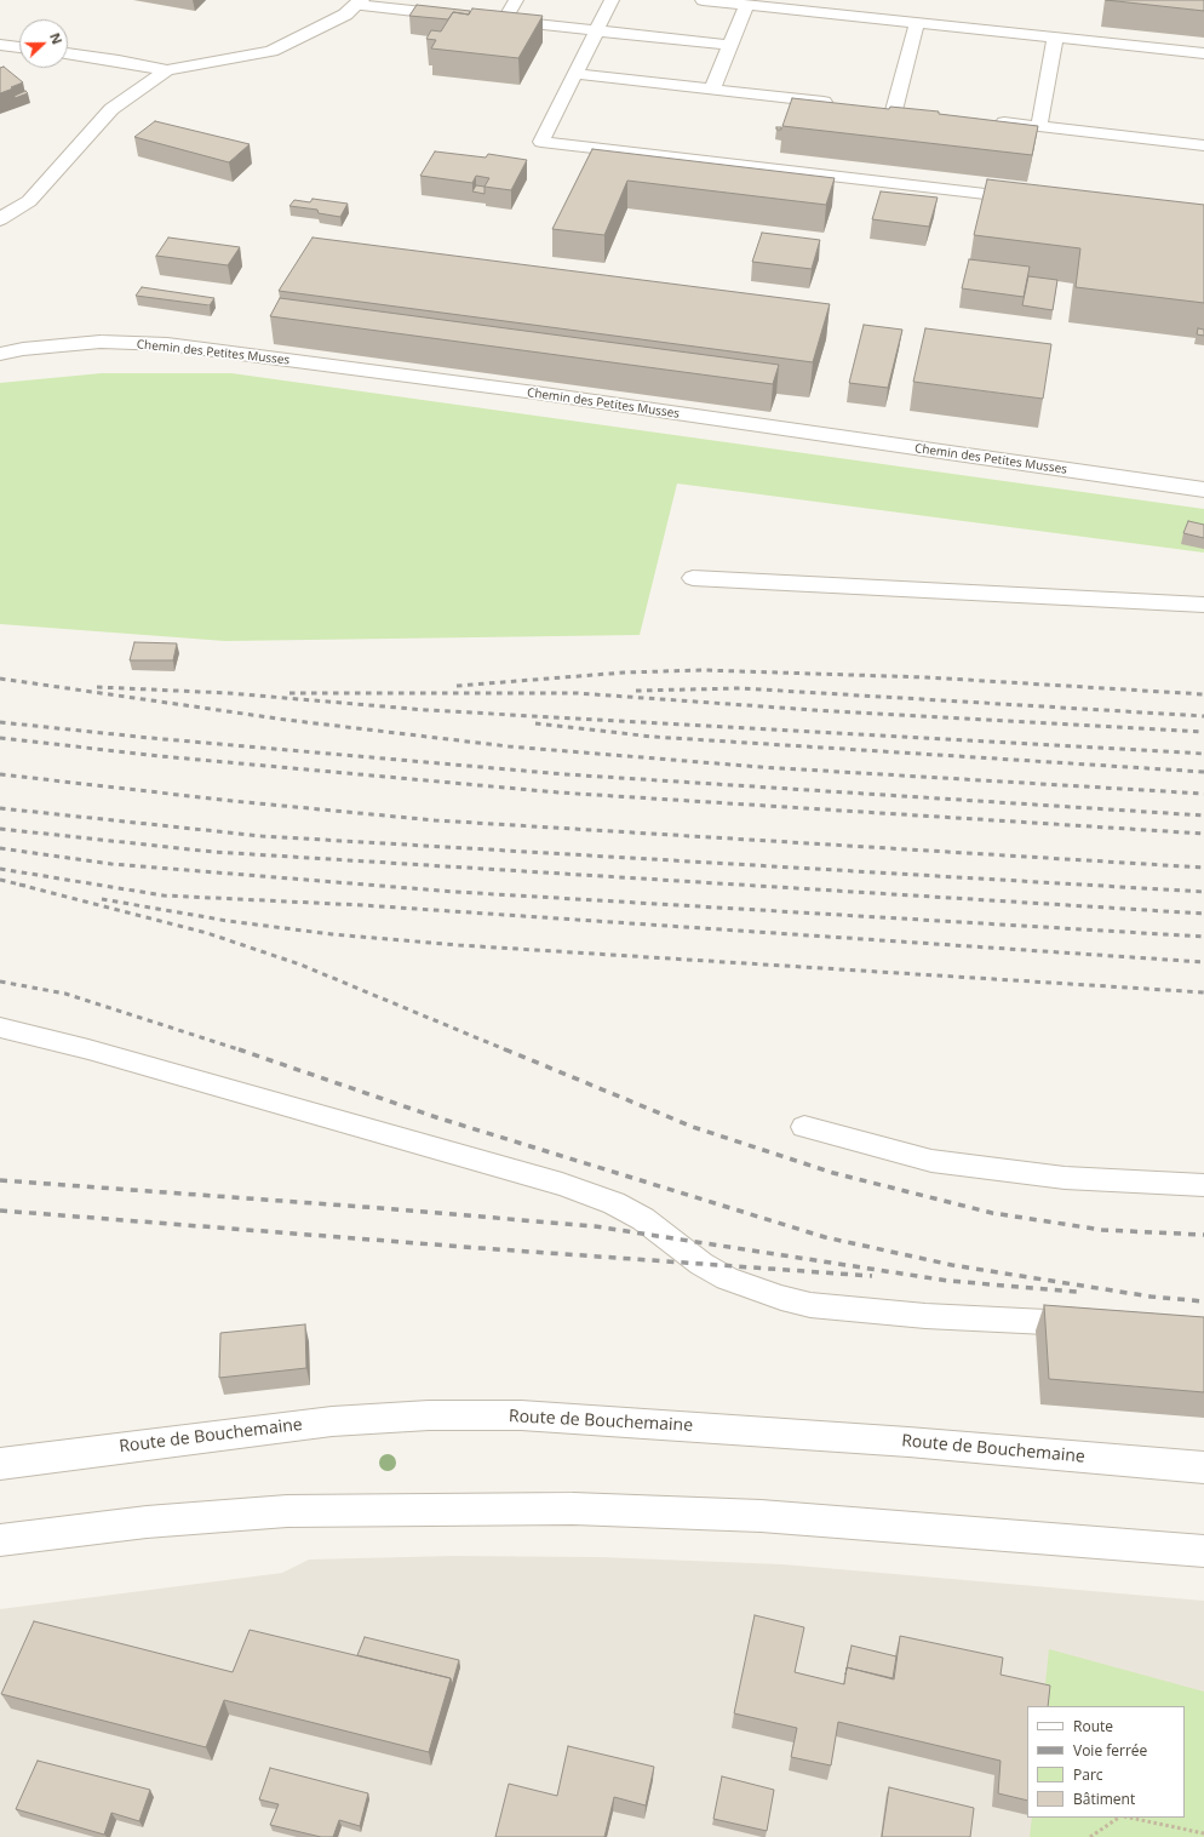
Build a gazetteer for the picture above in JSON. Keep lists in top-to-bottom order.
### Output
{
  "streets": {
    "street": ["Chemin des Petites Musses", "Route de Bouchemaine"]
  },
  "legend": [
    "Route",
    "Voie ferrée",
    "Parc",
    "Bâtiment"
  ],
  "north": "right"
}
